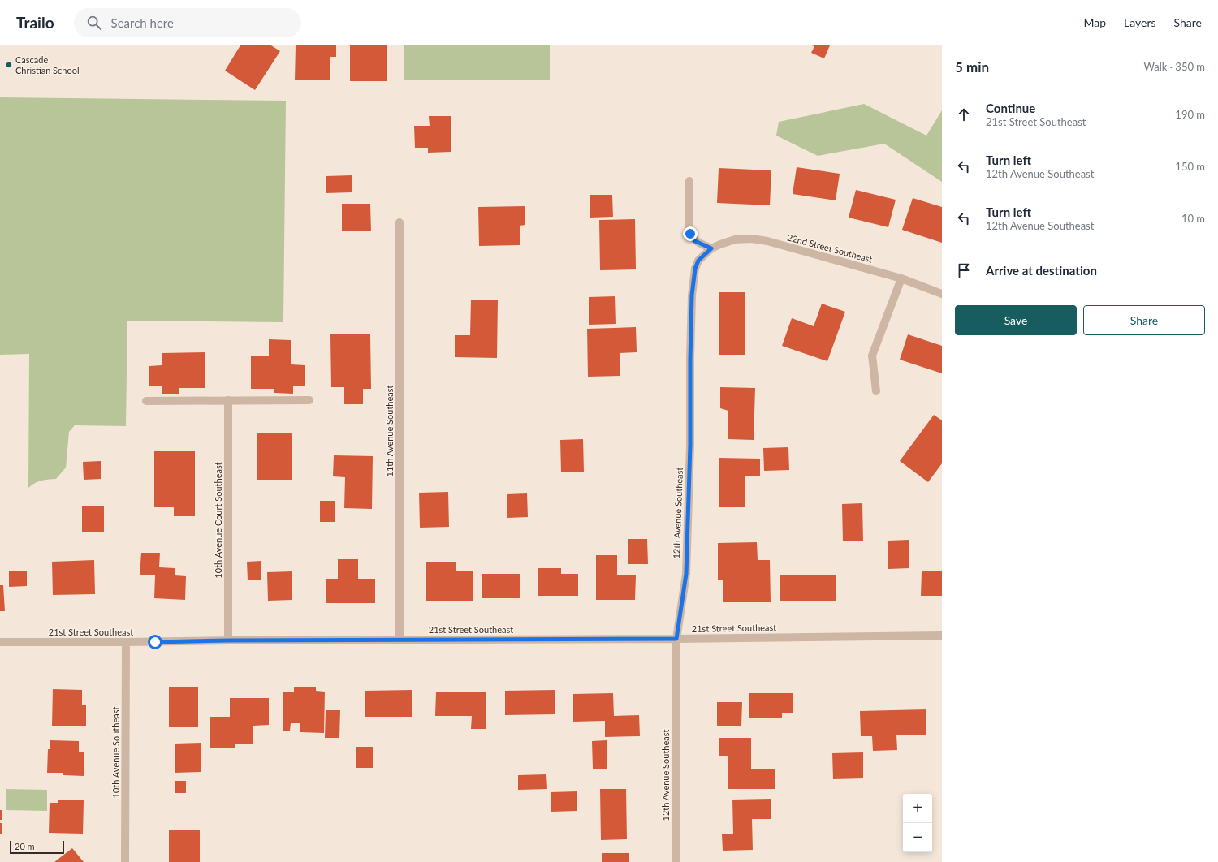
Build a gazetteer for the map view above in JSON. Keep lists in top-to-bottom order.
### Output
{
  "streets": {
    "street": [
      "22nd Street Southeast",
      "11th Avenue Southeast",
      "12th Avenue Southeast",
      "10th Avenue Court Southeast",
      "21st Street Southeast",
      "10th Avenue Southeast"
    ]
  },
  "crossings": [
    ["22nd Street Southeast", "12th Avenue Southeast"],
    ["11th Avenue Southeast", "21st Street Southeast"],
    ["12th Avenue Southeast", "21st Street Southeast"],
    ["10th Avenue Court Southeast", "21st Street Southeast"],
    ["21st Street Southeast", "10th Avenue Southeast"]
  ],
  "places": ["Cascade Christian School"],
  "scale_bar": "20 m",
  "page": {
    "header": "Trailo",
    "search": "Search here",
    "nav": ["Map", "Layers", "Share"],
    "heading": ["5 min", "Walk · 350 m"],
    "list": [
      ["Continue", "21st Street Southeast", "190 m"],
      ["Turn left", "12th Avenue Southeast", "150 m"],
      ["Turn left", "12th Avenue Southeast", "10 m"],
      "Arrive at destination"
    ],
    "buttons": ["Save", "Share"],
    "map_buttons": ["+", "−"],
    "scale": "20 m"
  }
}
